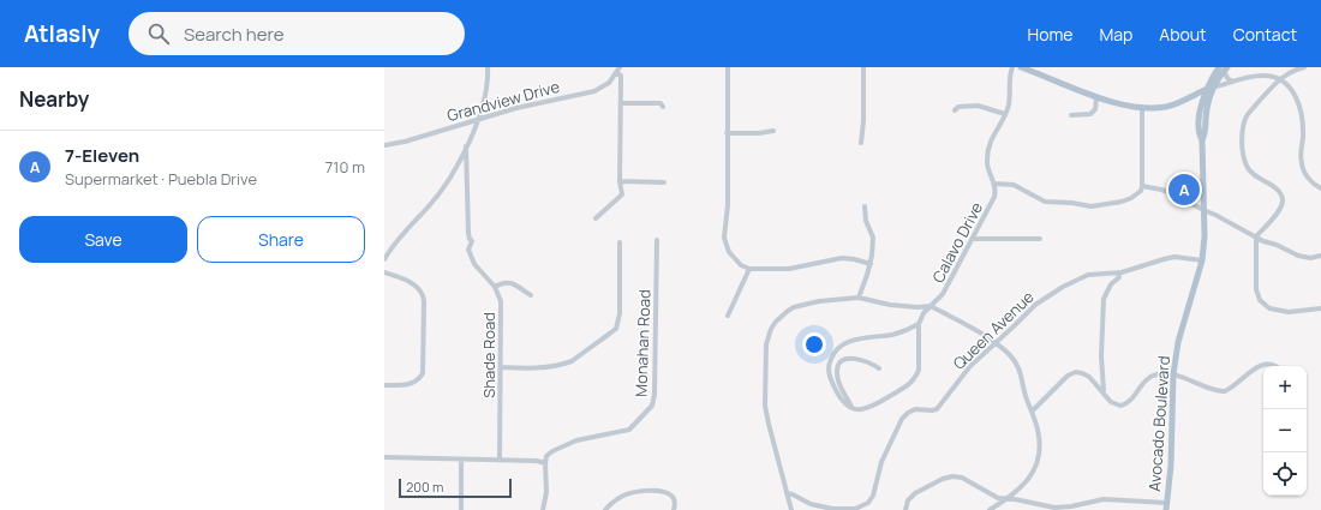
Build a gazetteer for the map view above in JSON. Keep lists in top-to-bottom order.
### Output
{
  "streets": {
    "main road": ["Avocado Boulevard"],
    "street": [
      "Grandview Drive",
      "Calavo Drive",
      "Queen Avenue",
      "Monahan Road",
      "Shade Road"
    ]
  },
  "crossings": [
    ["Queen Avenue", "Avocado Boulevard"]
  ],
  "scale_bar": "200 m",
  "page": {
    "header": "Atlasly",
    "search": "Search here",
    "nav": [
      "Home",
      "Map",
      "About",
      "Contact"
    ],
    "heading": "Nearby",
    "list": [
      {
        "mark": "A",
        "name": "7-Eleven",
        "note": "Supermarket · Puebla Drive",
        "value": "710 m"
      }
    ],
    "pins": "A",
    "buttons": ["Save", "Share"],
    "map_buttons": ["+", "−"],
    "scale": "200 m"
  }
}
